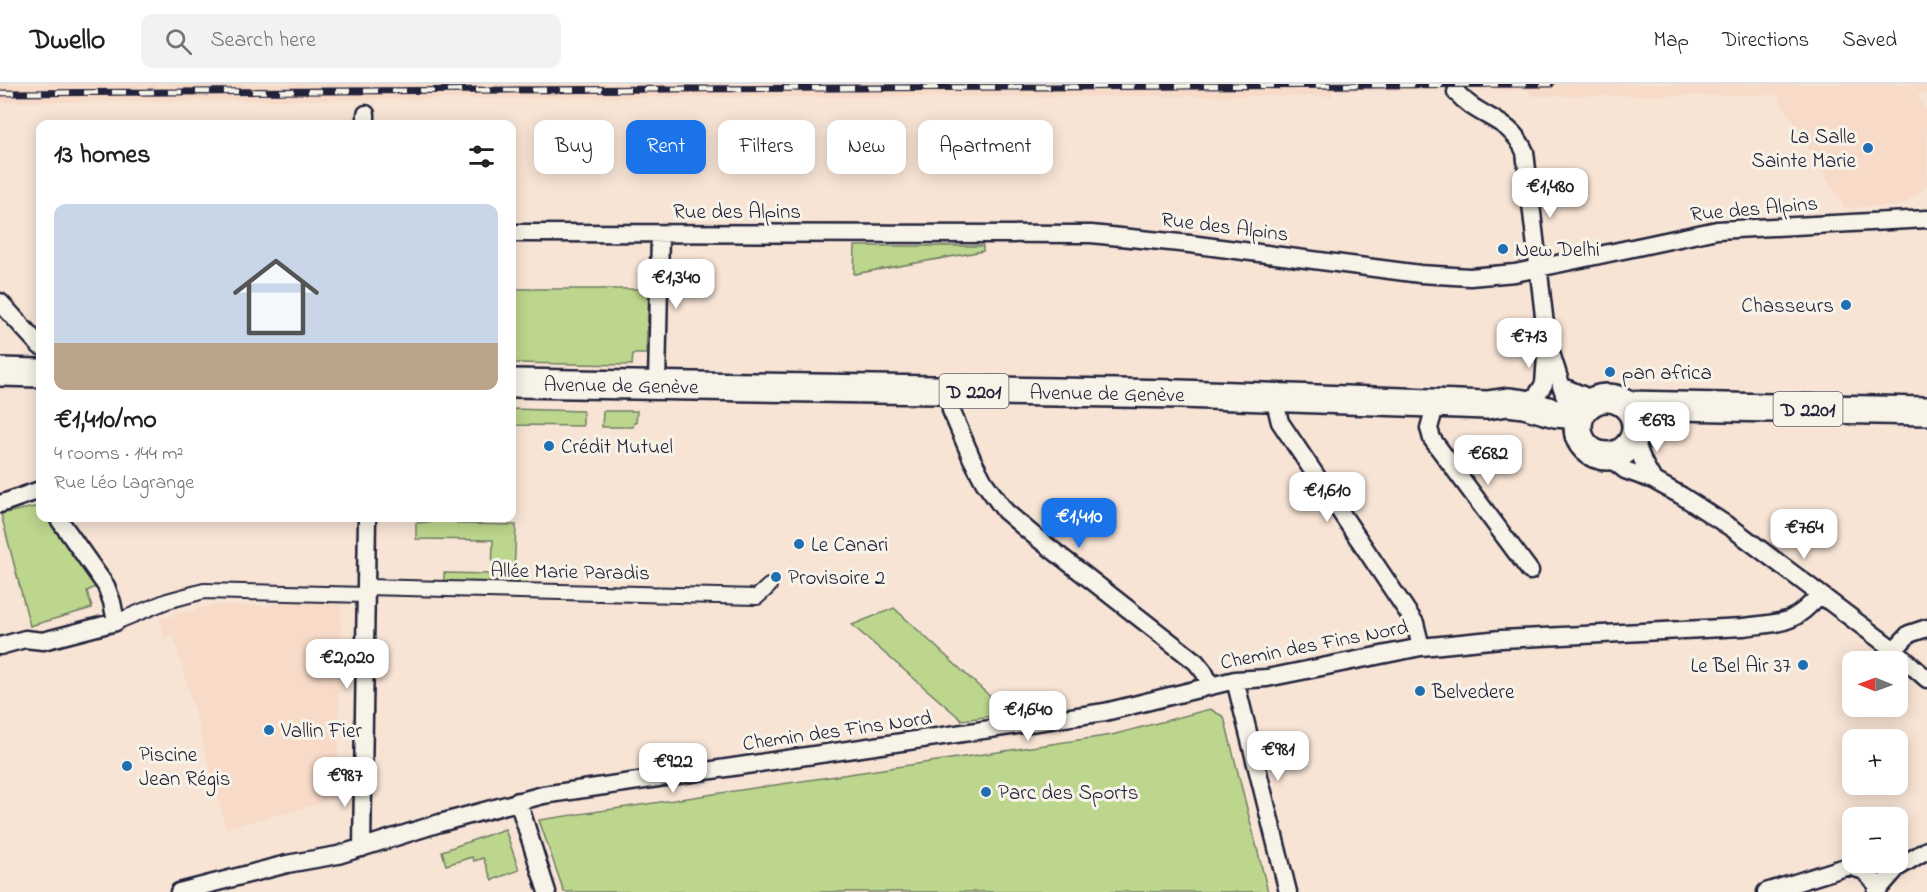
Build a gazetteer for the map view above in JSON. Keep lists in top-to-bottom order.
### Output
{
  "streets": {
    "main road": ["Avenue de Genève", "D 2201"],
    "street": ["Rue des Alpins", "Allée Marie Paradis", "Chemin des Fins Nord"]
  },
  "crossings": [
    ["Avenue de Genève", "D 2201"]
  ],
  "places": [
    "La Salle Sainte Marie",
    "New Delhi",
    "Chasseurs",
    "pan africa",
    "Crédit Mutuel",
    "Le Canari",
    "Provisoire 2",
    "Le Bel Air 37",
    "Belvedere",
    "Vallin Fier",
    "Piscine Jean Régis",
    "Parc des Sports"
  ],
  "north": "left",
  "page": {
    "header": "Dwello",
    "search": "Search here",
    "nav": ["Map", "Directions", "Saved"],
    "chip": [
      "Buy",
      "Rent",
      "Filters",
      "New",
      "Apartment"
    ],
    "heading": "13 homes",
    "price": [
      "€1,480",
      "€1,340",
      "€713",
      "€693",
      "€682",
      "€1,610",
      "€1,410",
      "€764",
      "€2,020",
      "€1,640",
      "€981",
      "€922",
      "€987"
    ],
    "list": [
      {
        "name": "€1,410/mo",
        "note": "4 rooms · 144 m² · Rue Léo Lagrange"
      }
    ],
    "map_buttons": ["+", "−"]
  }
}
